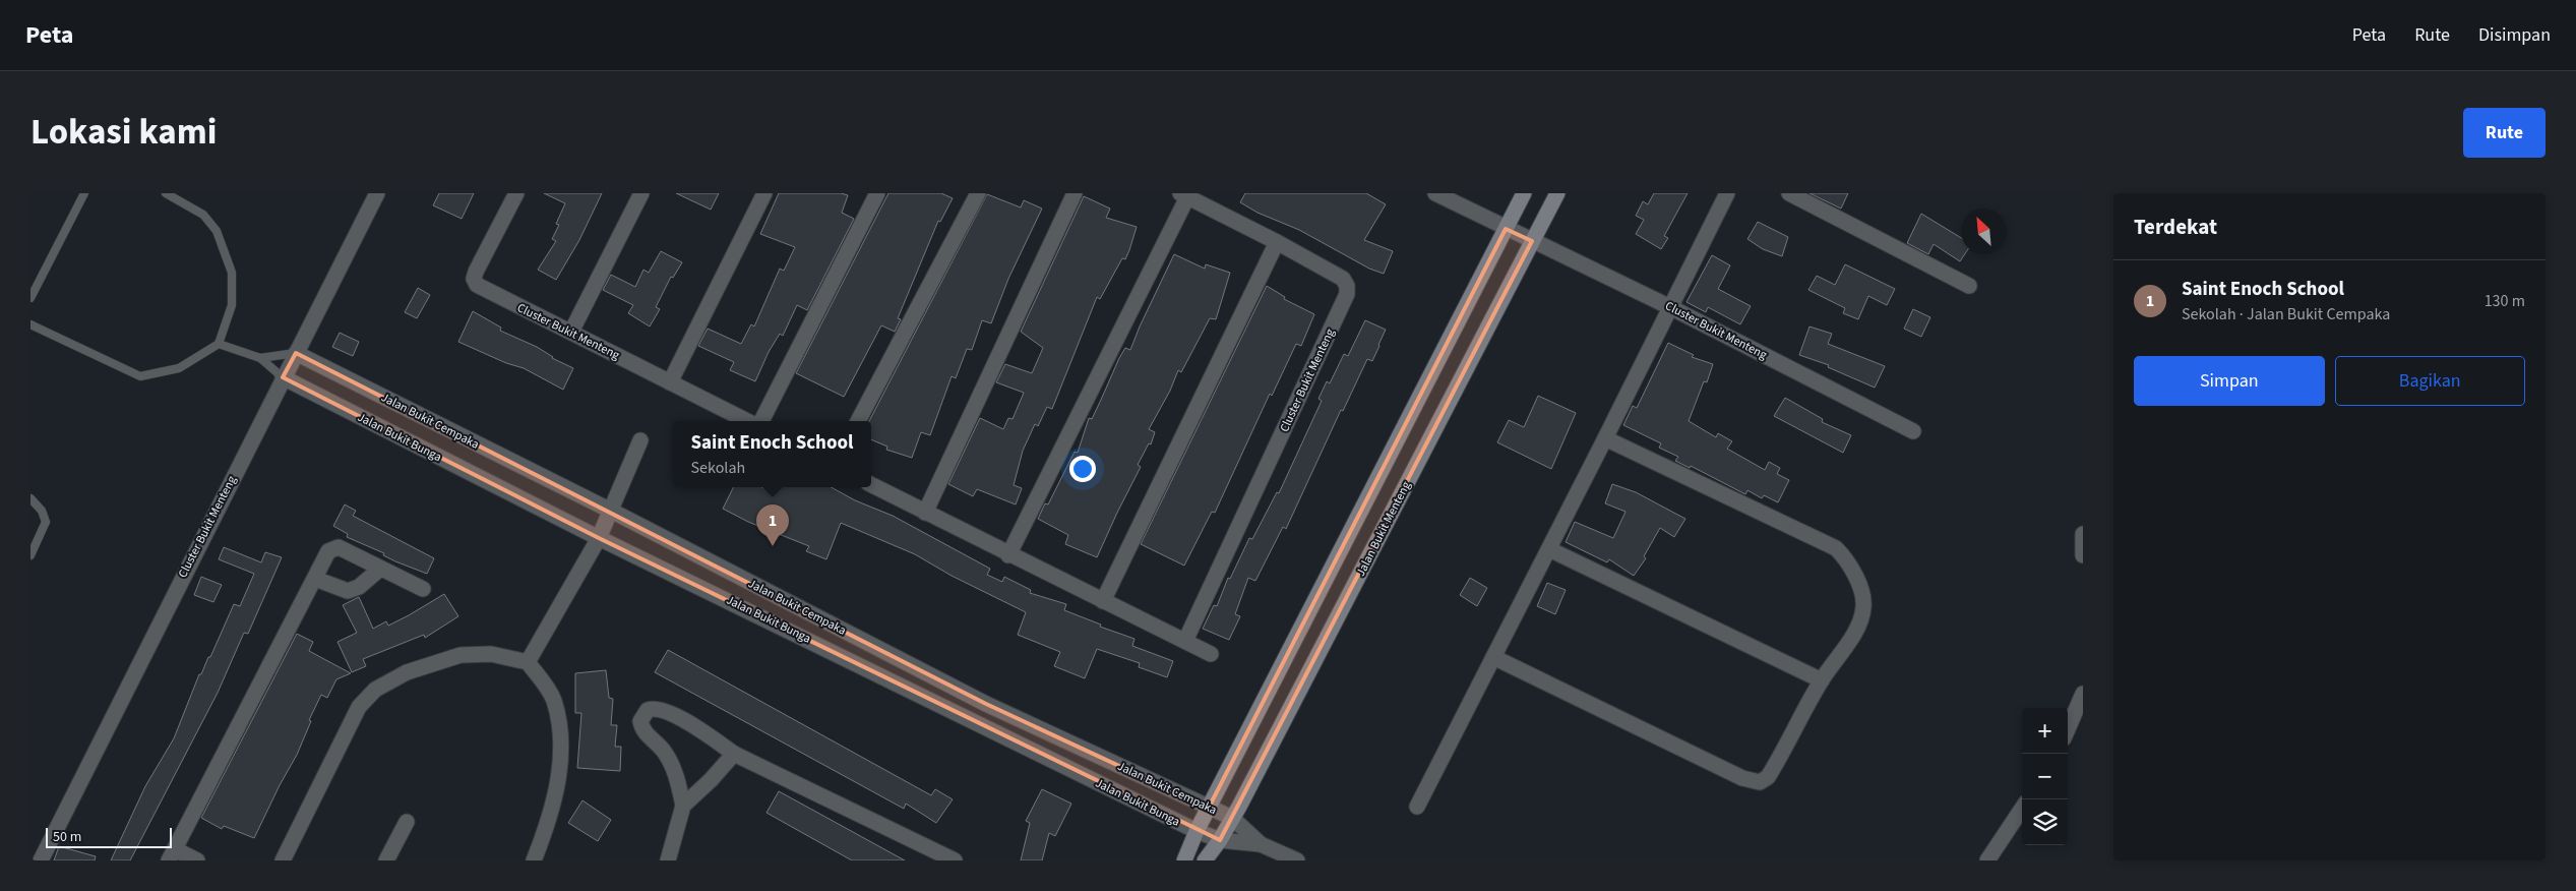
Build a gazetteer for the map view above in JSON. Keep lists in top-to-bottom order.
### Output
{
  "streets": {
    "street": [
      "Cluster Bukit Menteng",
      "Jalan Bukit Cempaka",
      "Jalan Bukit Bunga",
      "Jalan Bukit Menteng"
    ]
  },
  "crossings": [
    ["Cluster Bukit Menteng", "Jalan Bukit Cempaka"],
    ["Cluster Bukit Menteng", "Jalan Bukit Bunga"],
    ["Cluster Bukit Menteng", "Jalan Bukit Menteng"],
    ["Jalan Bukit Cempaka", "Jalan Bukit Bunga"],
    ["Jalan Bukit Cempaka", "Jalan Bukit Menteng"],
    ["Jalan Bukit Bunga", "Jalan Bukit Menteng"]
  ],
  "scale_bar": "50 m",
  "north": "top left",
  "page": {
    "header": "Peta",
    "nav": ["Peta", "Rute", "Disimpan"],
    "title": "Lokasi kami",
    "buttons": [
      "Rute",
      ["Simpan", "Bagikan"]
    ],
    "heading": "Terdekat",
    "list": [
      {
        "mark": "1",
        "name": "Saint Enoch School",
        "note": "Sekolah · Jalan Bukit Cempaka",
        "value": "130 m"
      }
    ],
    "popup": ["Saint Enoch School", "Sekolah"],
    "pins": "1",
    "map_buttons": ["+", "−"],
    "scale": "50 m"
  }
}
